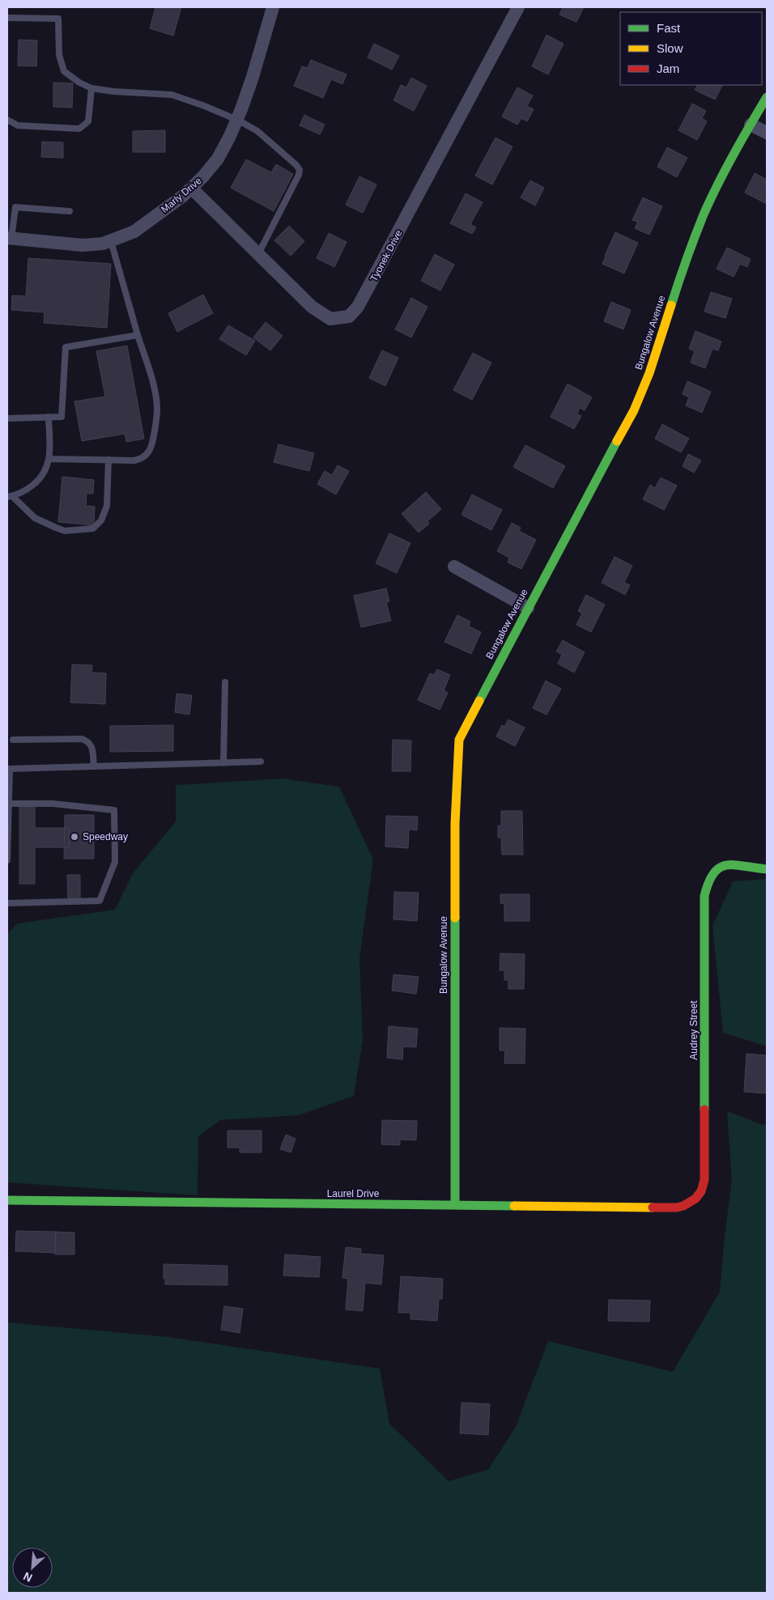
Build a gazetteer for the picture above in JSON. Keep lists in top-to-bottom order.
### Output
{
  "streets": {
    "street": [
      "Marly Drive",
      "Tyonek Drive",
      "Bungalow Avenue",
      "Audrey Street",
      "Laurel Drive"
    ]
  },
  "crossings": [
    ["Marly Drive", "Tyonek Drive"],
    ["Bungalow Avenue", "Laurel Drive"],
    ["Audrey Street", "Laurel Drive"]
  ],
  "places": ["Speedway"],
  "legend": ["Fast", "Slow", "Jam"],
  "north": "bottom left"
}
